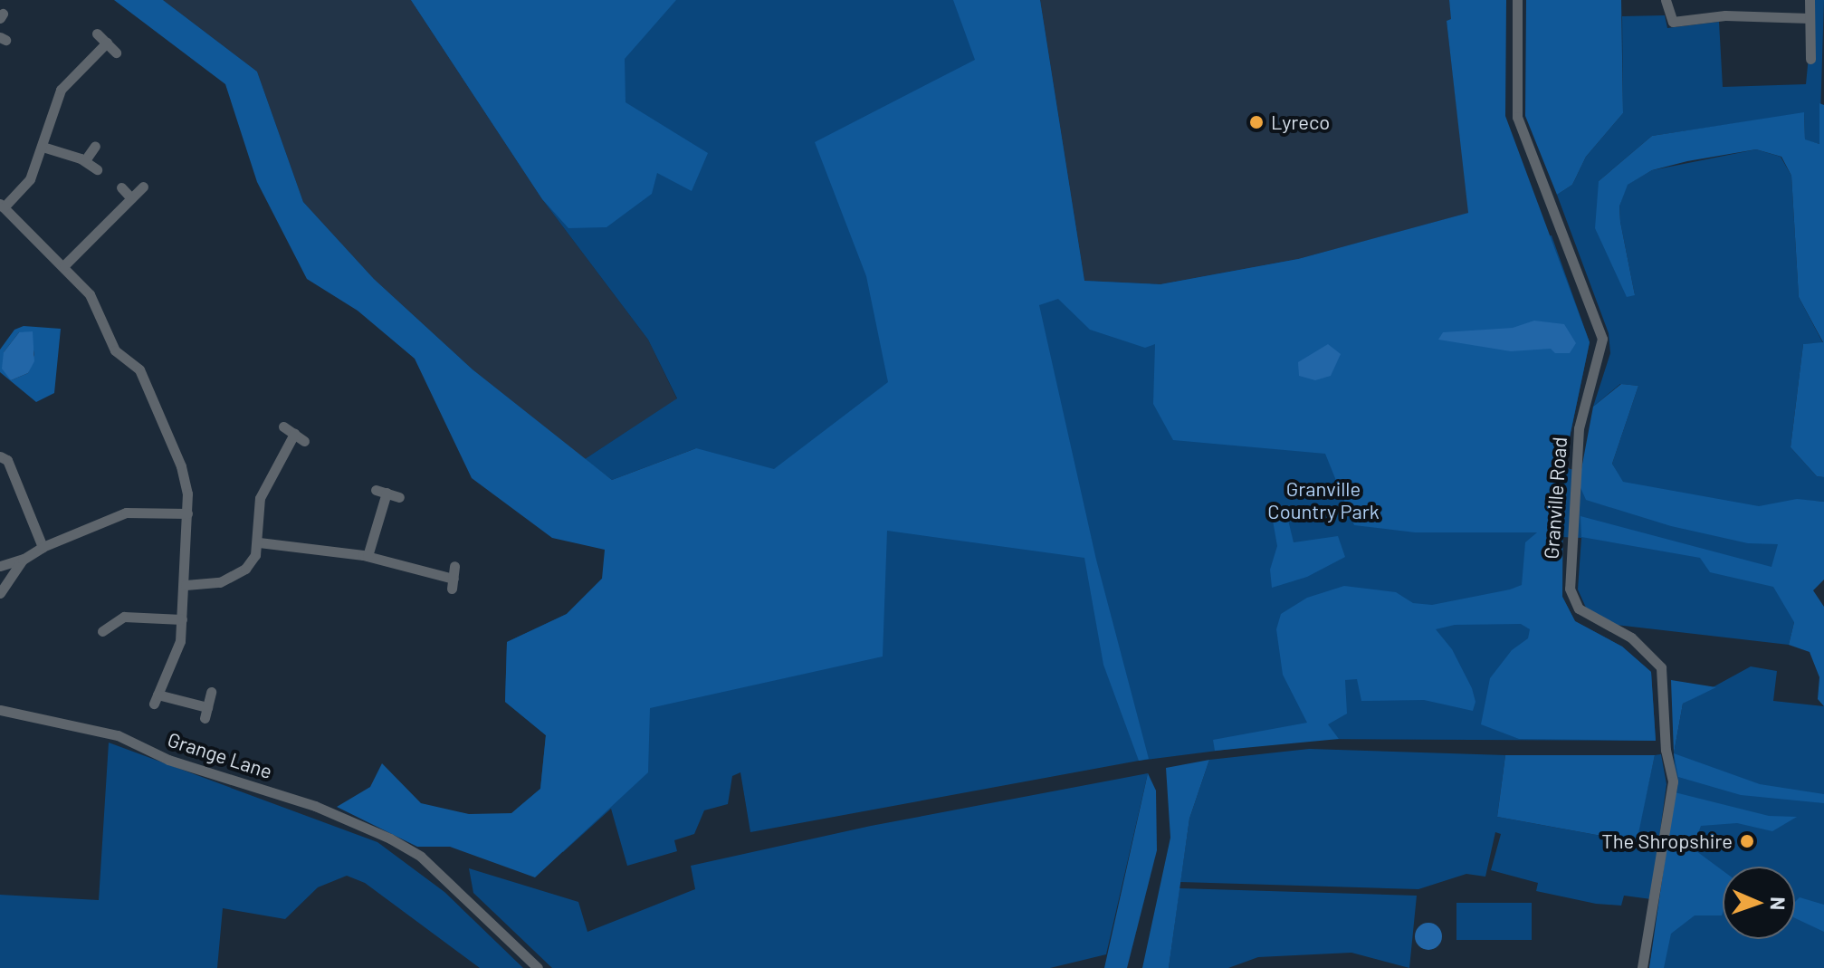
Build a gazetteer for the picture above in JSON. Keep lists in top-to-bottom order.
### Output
{
  "streets": {
    "street": ["Granville Road", "Grange Lane"]
  },
  "parks": ["Granville Country Park"],
  "places": ["Lyreco", "The Shropshire"],
  "north": "right"
}
